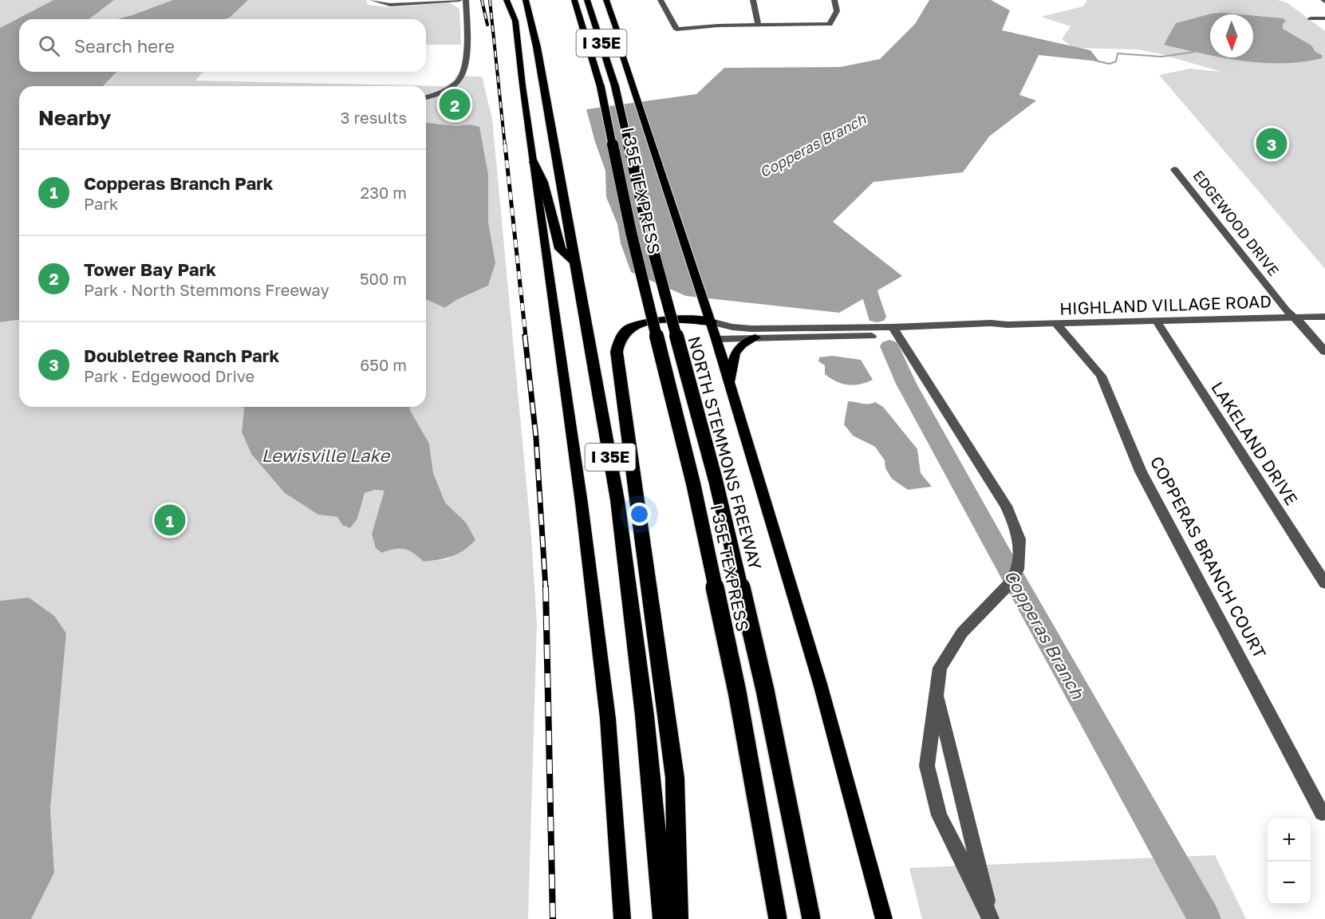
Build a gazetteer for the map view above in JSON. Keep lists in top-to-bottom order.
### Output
{
  "streets": {
    "highway": ["I 35E", "I 35E TEXPRESS", "NORTH STEMMONS FREEWAY"],
    "street": [
      "EDGEWOOD DRIVE",
      "HIGHLAND VILLAGE ROAD",
      "LAKELAND DRIVE",
      "COPPERAS BRANCH COURT"
    ]
  },
  "crossings": [
    ["I 35E TEXPRESS", "NORTH STEMMONS FREEWAY"],
    ["EDGEWOOD DRIVE", "HIGHLAND VILLAGE ROAD"],
    ["HIGHLAND VILLAGE ROAD", "LAKELAND DRIVE"],
    ["HIGHLAND VILLAGE ROAD", "NORTH STEMMONS FREEWAY"],
    ["HIGHLAND VILLAGE ROAD", "COPPERAS BRANCH COURT"]
  ],
  "water": ["Copperas Branch", "Lewisville Lake"],
  "north": "bottom",
  "page": {
    "search": "Search here",
    "heading": ["Nearby", "3 results"],
    "pins": ["2", "3", "1"],
    "list": [
      {
        "mark": "1",
        "name": "Copperas Branch Park",
        "note": "Park",
        "value": "230 m"
      },
      {
        "mark": "2",
        "name": "Tower Bay Park",
        "note": "Park · North Stemmons Freeway",
        "value": "500 m"
      },
      {
        "mark": "3",
        "name": "Doubletree Ranch Park",
        "note": "Park · Edgewood Drive",
        "value": "650 m"
      }
    ],
    "map_buttons": ["+", "−"]
  }
}
